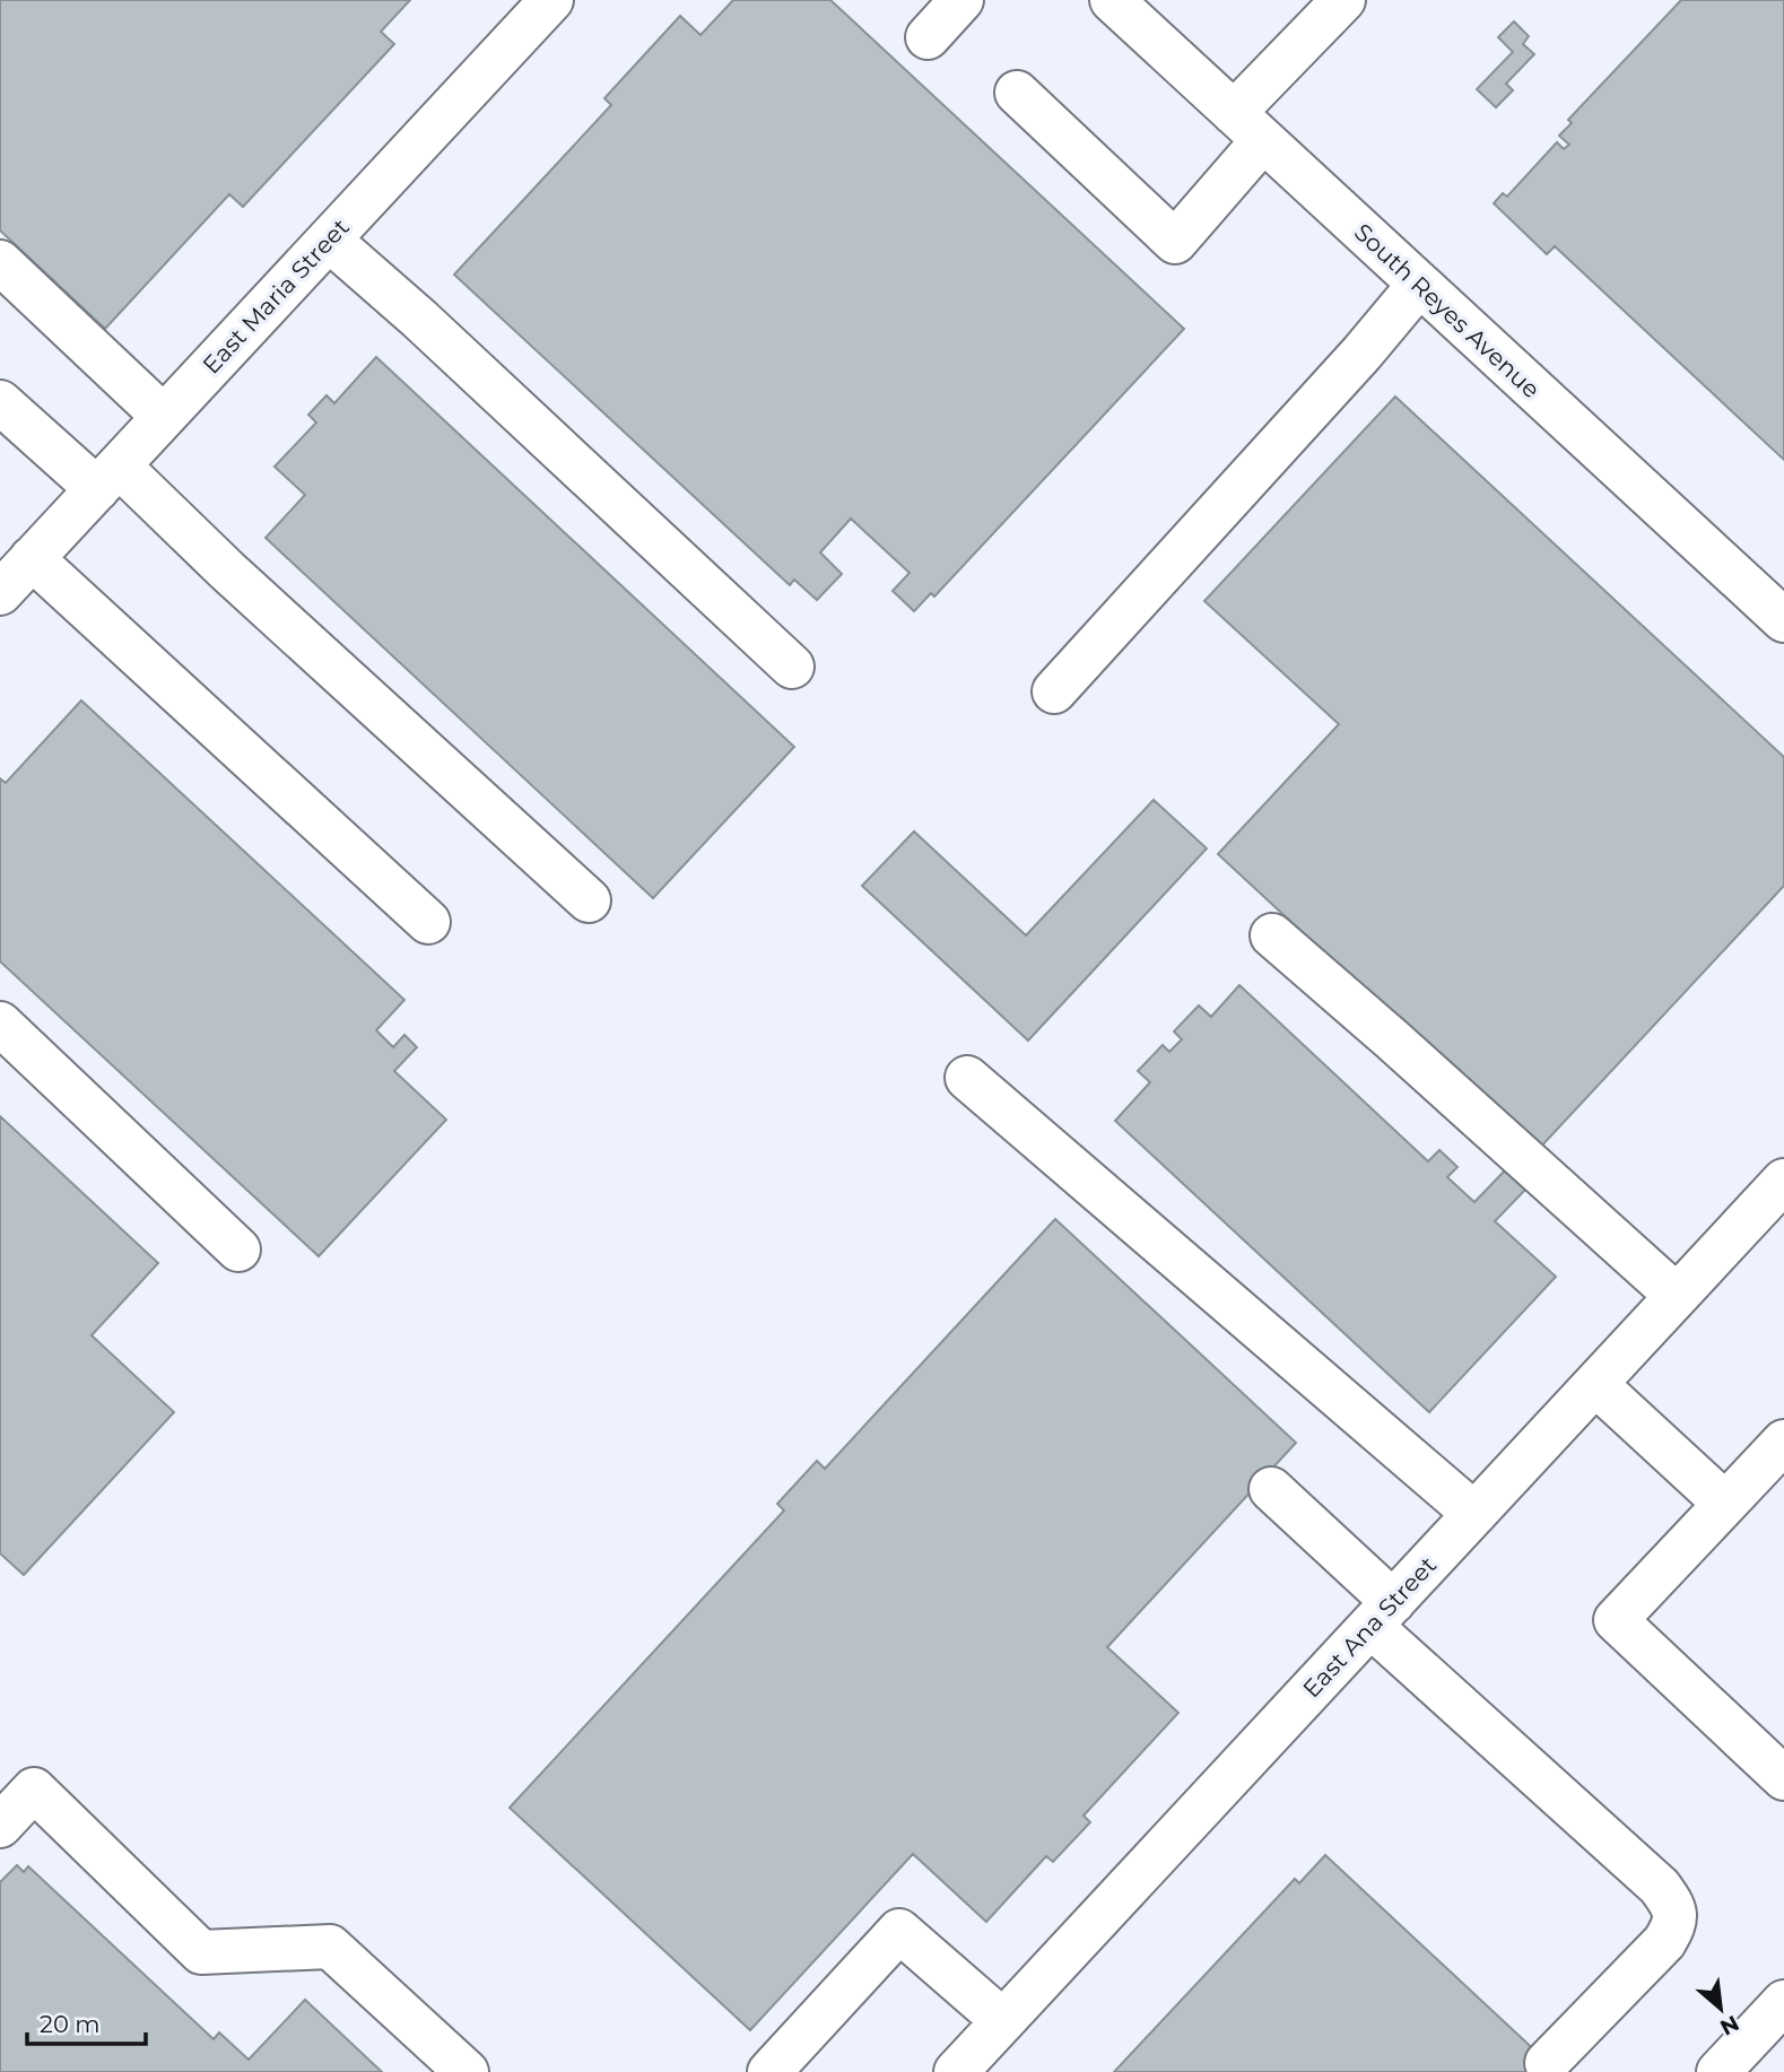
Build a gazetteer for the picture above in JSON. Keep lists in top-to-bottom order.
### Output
{
  "streets": {
    "street": ["East Maria Street", "South Reyes Avenue", "East Ana Street"]
  },
  "scale_bar": "20 m",
  "north": "bottom right"
}
